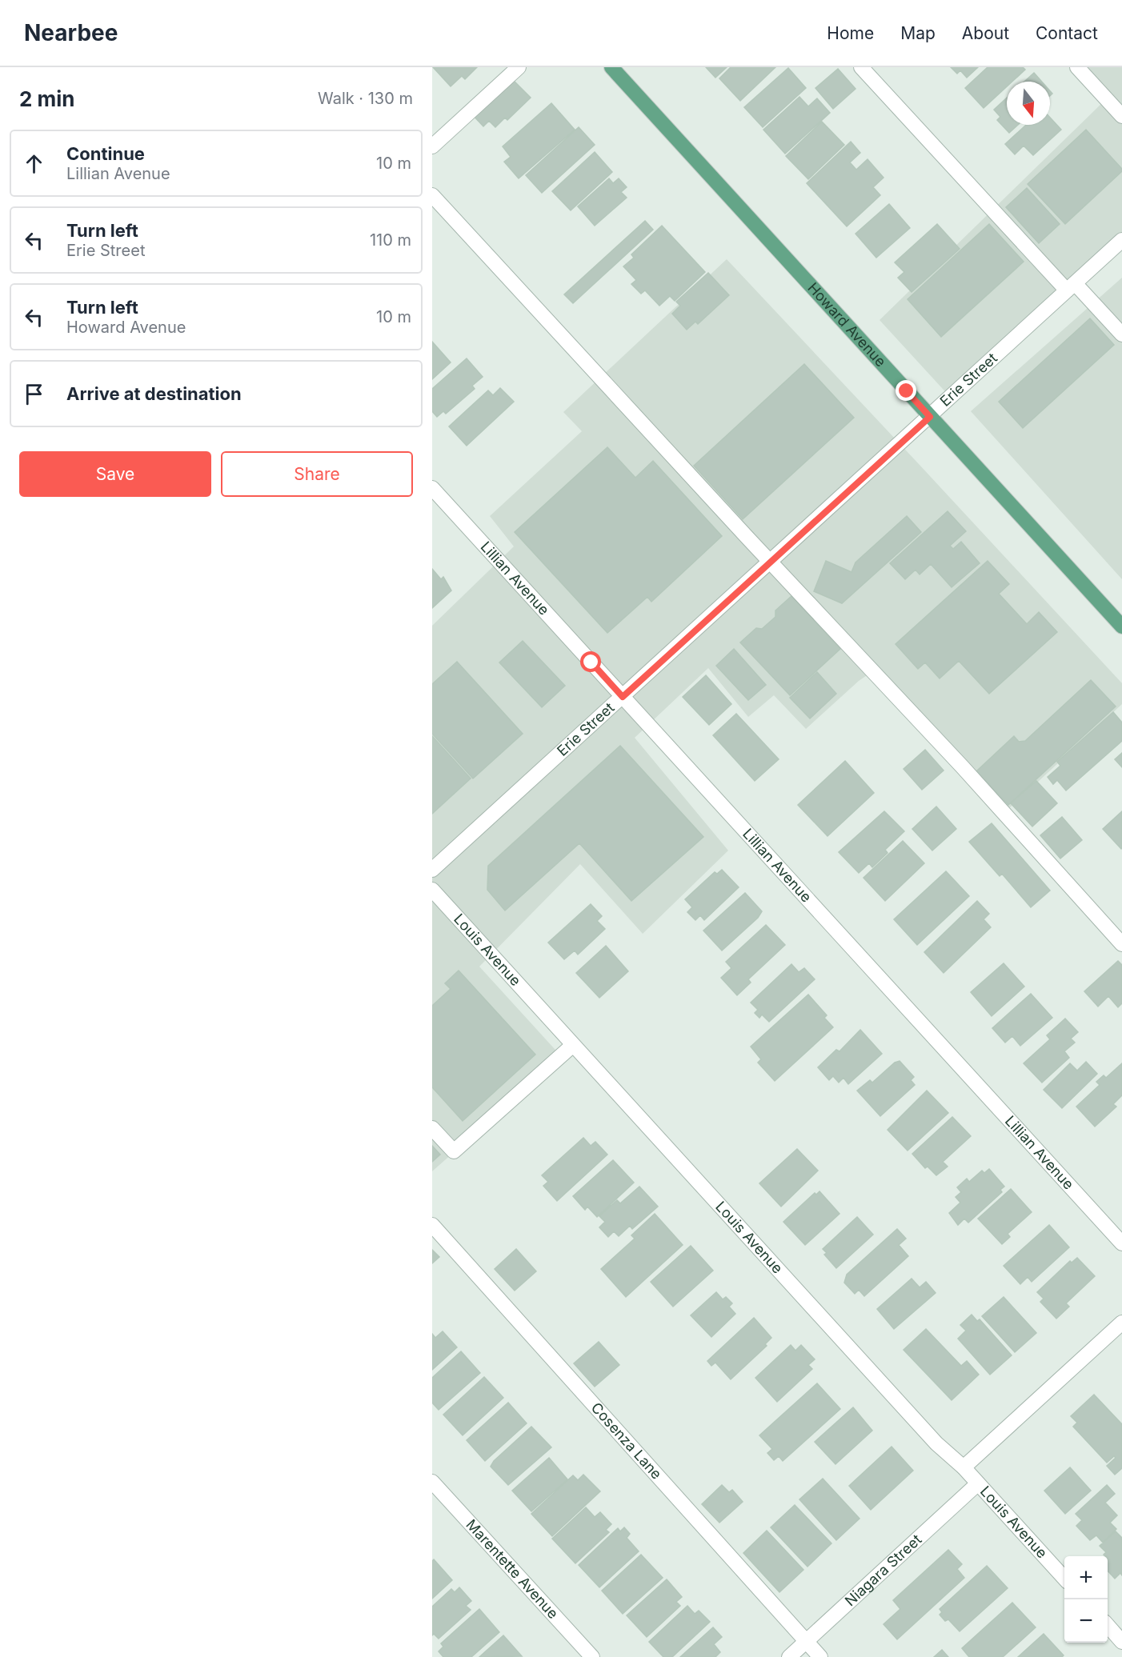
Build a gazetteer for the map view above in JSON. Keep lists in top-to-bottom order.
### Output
{
  "streets": {
    "main road": ["Howard Avenue"],
    "street": [
      "Erie Street",
      "Lillian Avenue",
      "Louis Avenue",
      "Cosenza Lane",
      "Marentette Avenue",
      "Niagara Street"
    ]
  },
  "crossings": [
    ["Howard Avenue", "Erie Street"],
    ["Erie Street", "Lillian Avenue"],
    ["Louis Avenue", "Niagara Street"],
    ["Cosenza Lane", "Niagara Street"]
  ],
  "north": "bottom",
  "page": {
    "header": "Nearbee",
    "nav": [
      "Home",
      "Map",
      "About",
      "Contact"
    ],
    "heading": ["2 min", "Walk · 130 m"],
    "list": [
      ["Continue", "Lillian Avenue", "10 m"],
      ["Turn left", "Erie Street", "110 m"],
      ["Turn left", "Howard Avenue", "10 m"],
      "Arrive at destination"
    ],
    "buttons": ["Save", "Share"],
    "map_buttons": ["+", "−"]
  }
}
